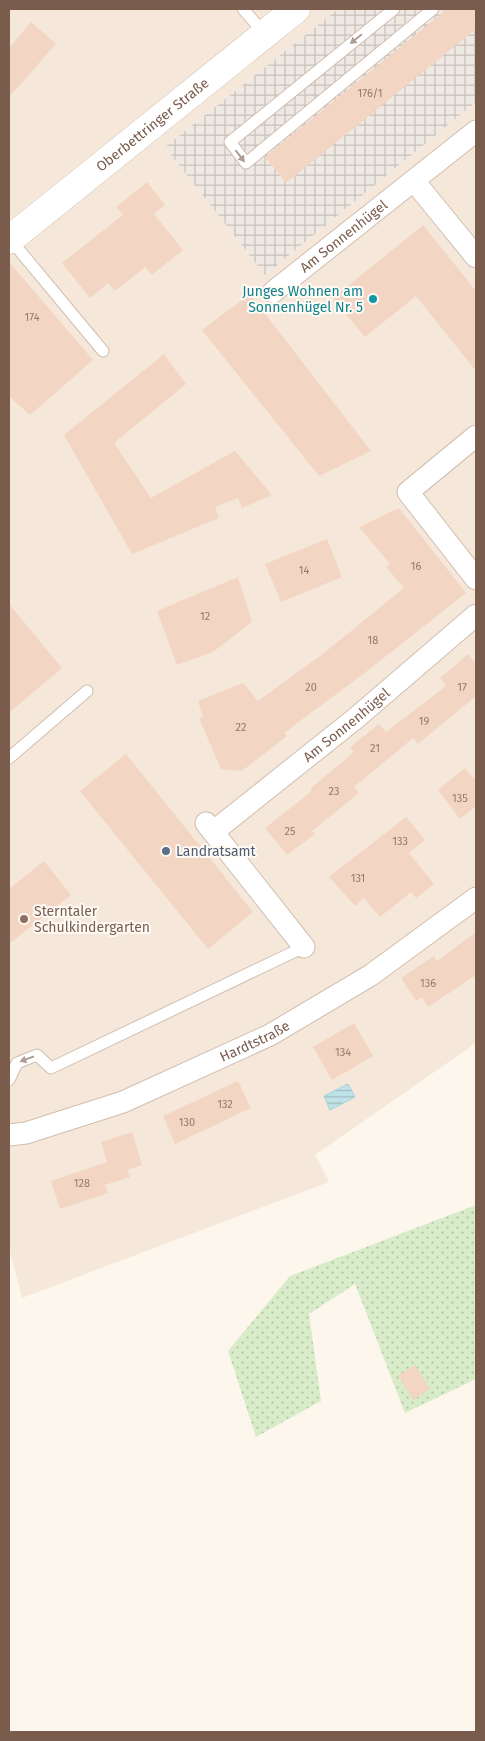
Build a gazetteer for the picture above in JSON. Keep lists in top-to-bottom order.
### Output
{
  "streets": {
    "street": ["Oberbettringer Straße", "Am Sonnenhügel", "Hardtstraße"]
  },
  "places": ["Junges Wohnen am Sonnenhügel Nr. 5", "Landratsamt", "Sterntaler Schulkindergarten"],
  "house_numbers": [
    "176/1",
    "174",
    "16",
    "14",
    "12",
    "18",
    "20",
    "17",
    "19",
    "22",
    "21",
    "23",
    "135",
    "25",
    "133",
    "131",
    "136",
    "134",
    "132",
    "130",
    "128"
  ]
}
